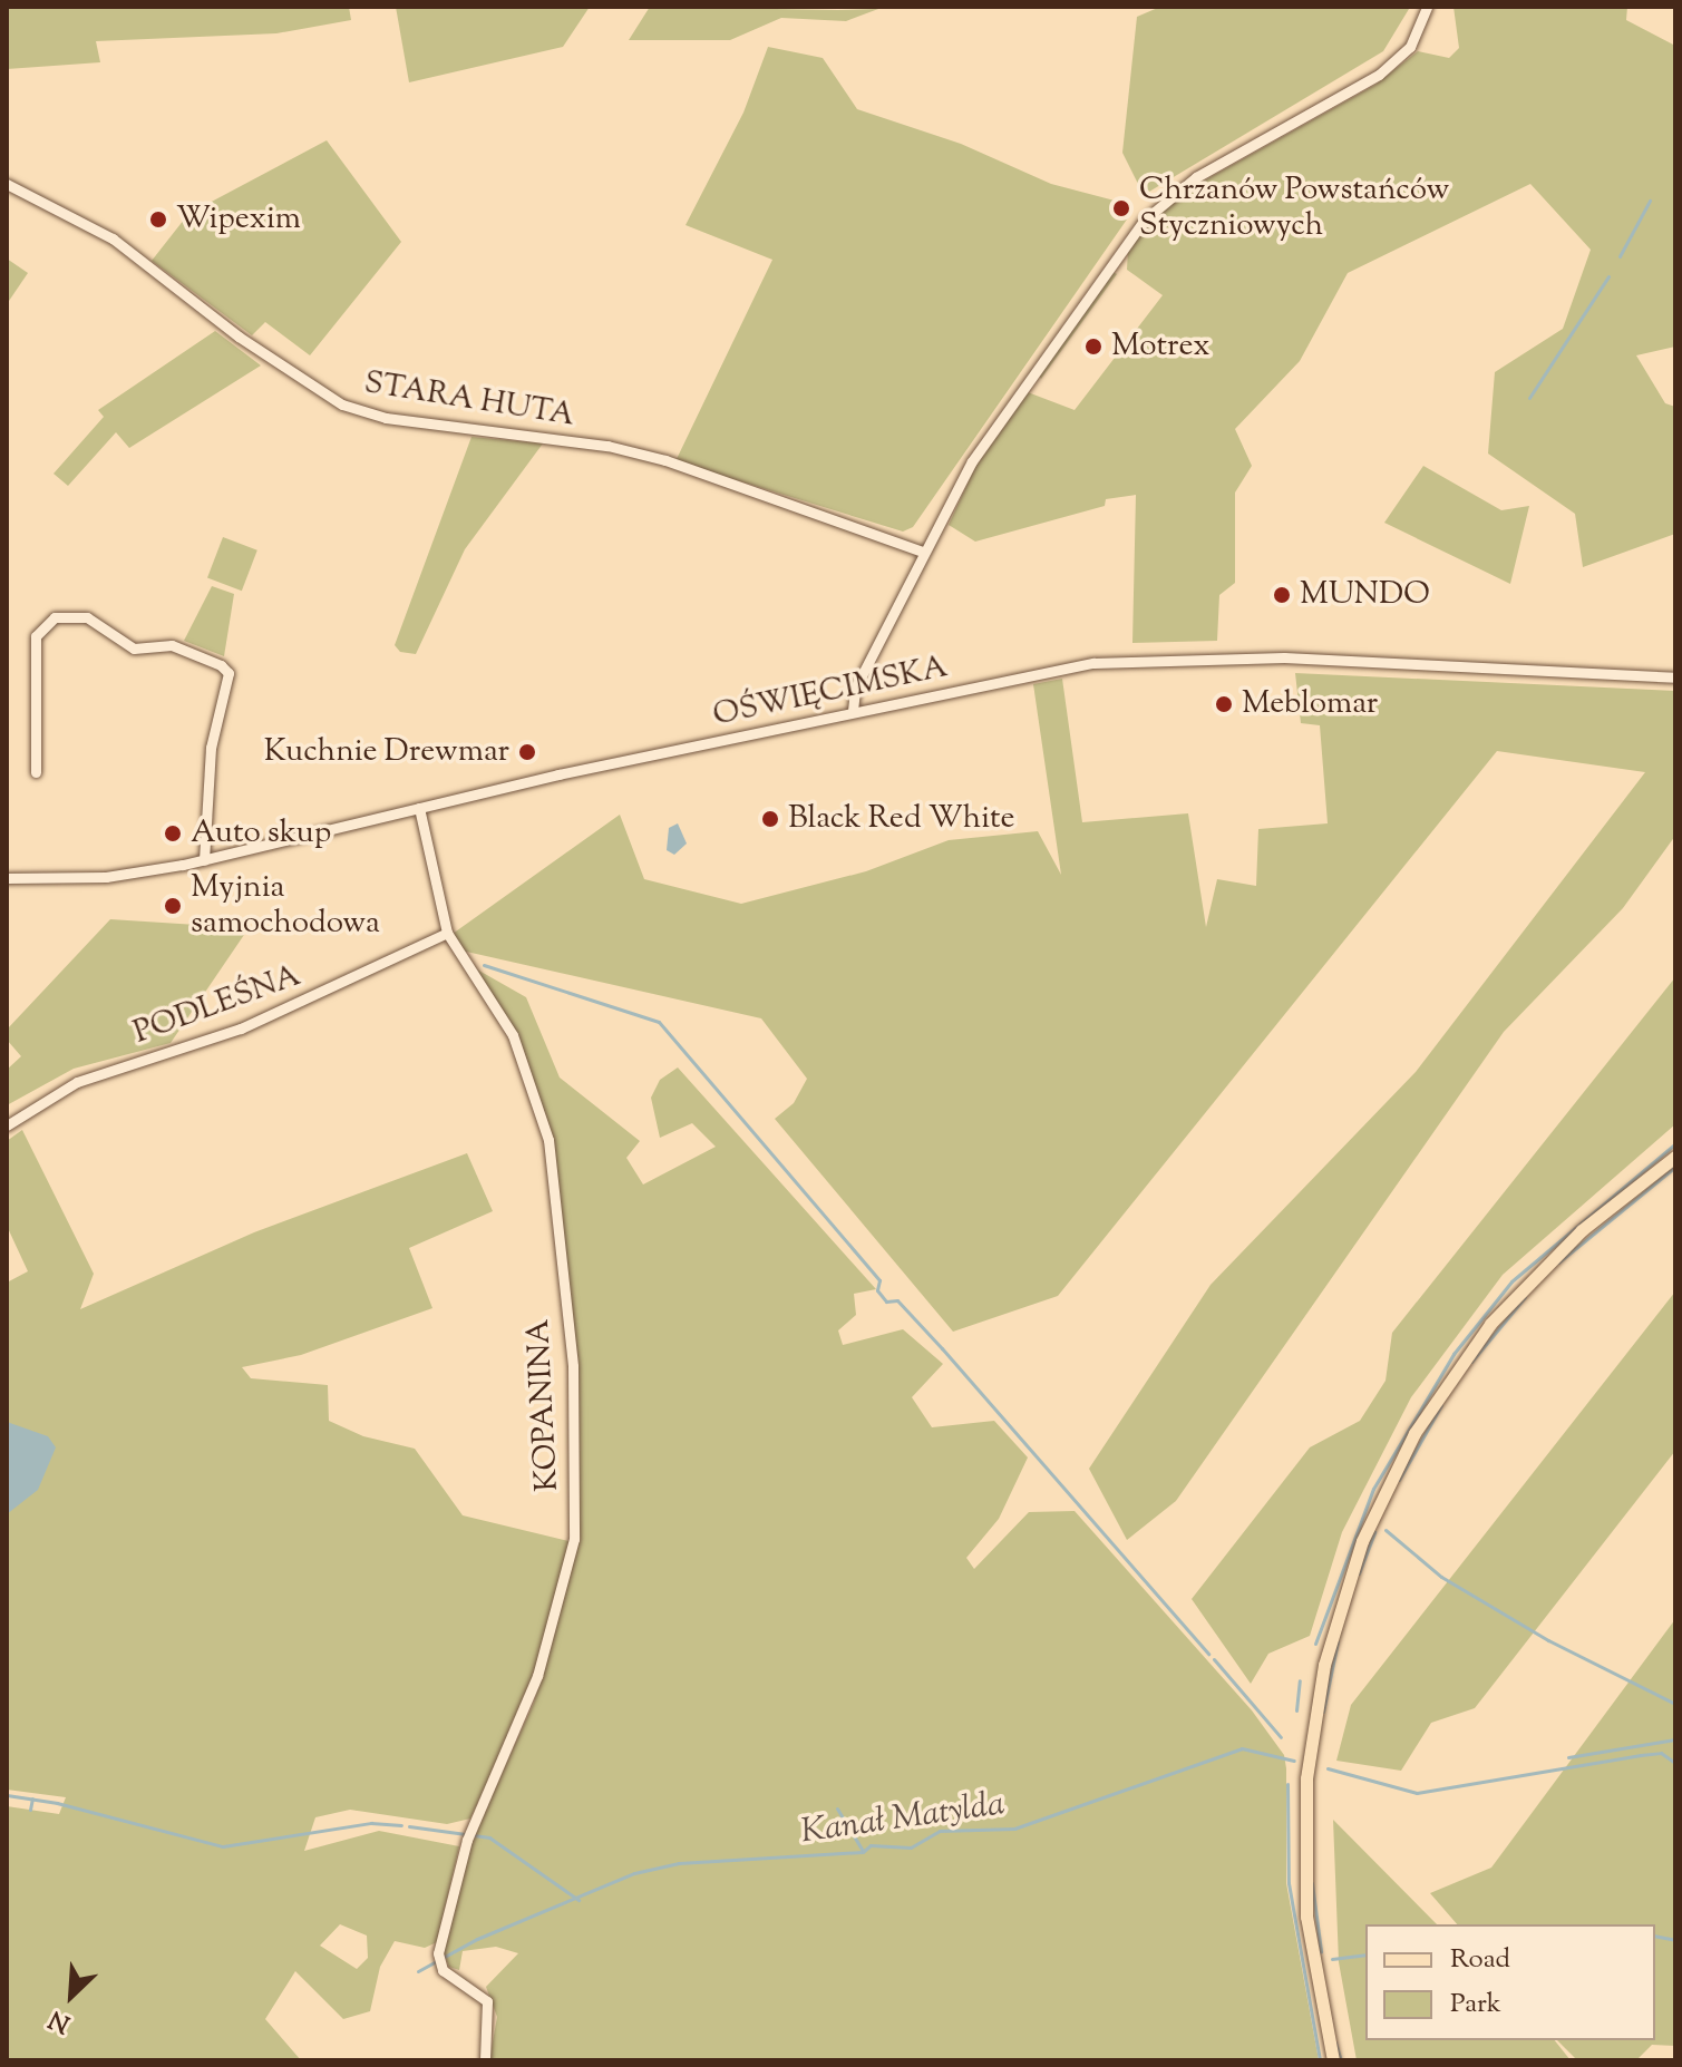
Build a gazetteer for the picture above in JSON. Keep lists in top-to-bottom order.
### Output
{
  "streets": {
    "street": [
      "STARA HUTA",
      "OŚWIĘCIMSKA",
      "PODLEŚNA",
      "KOPANINA"
    ]
  },
  "crossings": [
    ["OŚWIĘCIMSKA", "KOPANINA"],
    ["PODLEŚNA", "KOPANINA"]
  ],
  "water": ["Kanał Matylda"],
  "places": [
    "Chrzanów Powstańców Styczniowych",
    "Wipexim",
    "Motrex",
    "MUNDO",
    "Meblomar",
    "Kuchnie Drewmar",
    "Black Red White",
    "Auto skup",
    "Myjnia samochodowa"
  ],
  "legend": ["Road", "Park"],
  "north": "bottom left"
}
